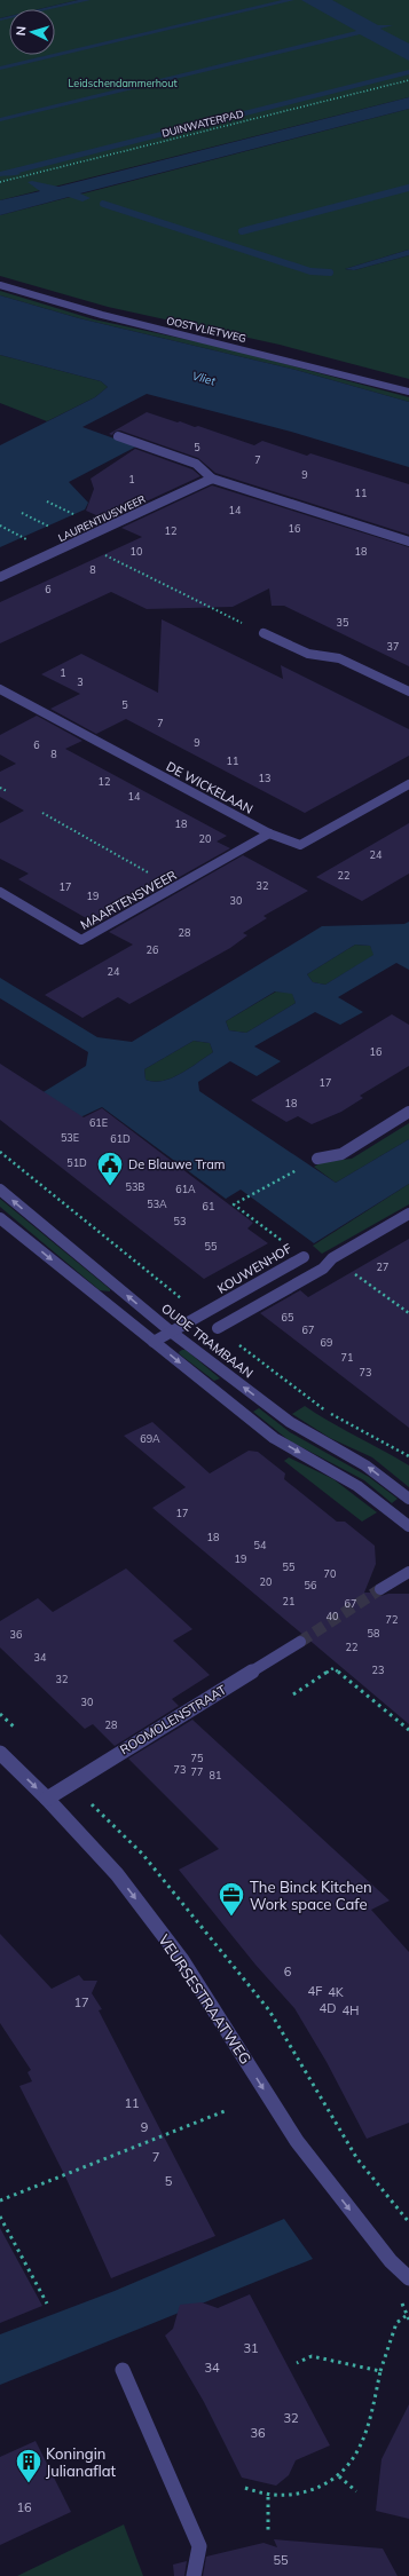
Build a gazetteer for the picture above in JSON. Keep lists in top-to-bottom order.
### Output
{
  "streets": {
    "street": [
      "OOSTVLIETWEG",
      "LAURENTIUSWEER",
      "DE WICKELAAN",
      "MAARTENSWEER",
      "KOUWENHOF",
      "OUDE TRAMBAAN",
      "ROOMOLENSTRAAT",
      "VEURSESTRAATWEG"
    ],
    "path": ["DUINWATERPAD"]
  },
  "crossings": [
    ["DE WICKELAAN", "MAARTENSWEER"],
    ["KOUWENHOF", "OUDE TRAMBAAN"],
    ["ROOMOLENSTRAAT", "VEURSESTRAATWEG"]
  ],
  "one_way": ["VEURSESTRAATWEG"],
  "water": ["Vliet"],
  "parks": ["Leidschendammerhout"],
  "places": {
    "public building": ["De Blauwe Tram"],
    "office": ["The Binck Kitchen Work space Cafe"],
    "building": ["Koningin Julianaflat"]
  },
  "house_numbers": [
    "5",
    "7",
    "9",
    "1",
    "11",
    "14",
    "16",
    "12",
    "10",
    "18",
    "8",
    "6",
    "35",
    "37",
    "1",
    "3",
    "5",
    "7",
    "9",
    "6",
    "8",
    "11",
    "13",
    "12",
    "14",
    "18",
    "20",
    "24",
    "22",
    "32",
    "17",
    "19",
    "30",
    "28",
    "26",
    "24",
    "16",
    "17",
    "18",
    "61E",
    "53E",
    "61D",
    "51D",
    "53B",
    "61A",
    "53A",
    "61",
    "53",
    "55",
    "27",
    "65",
    "67",
    "69",
    "71",
    "73",
    "69A",
    "17",
    "18",
    "54",
    "19",
    "55",
    "70",
    "20",
    "56",
    "21",
    "67",
    "40",
    "72",
    "58",
    "36",
    "22",
    "34",
    "23",
    "32",
    "30",
    "28",
    "75",
    "73",
    "77",
    "81",
    "6",
    "4F",
    "4K",
    "17",
    "4D",
    "4H",
    "11",
    "9",
    "7",
    "5",
    "31",
    "34",
    "32",
    "36",
    "16",
    "55"
  ],
  "north": "left"
}
